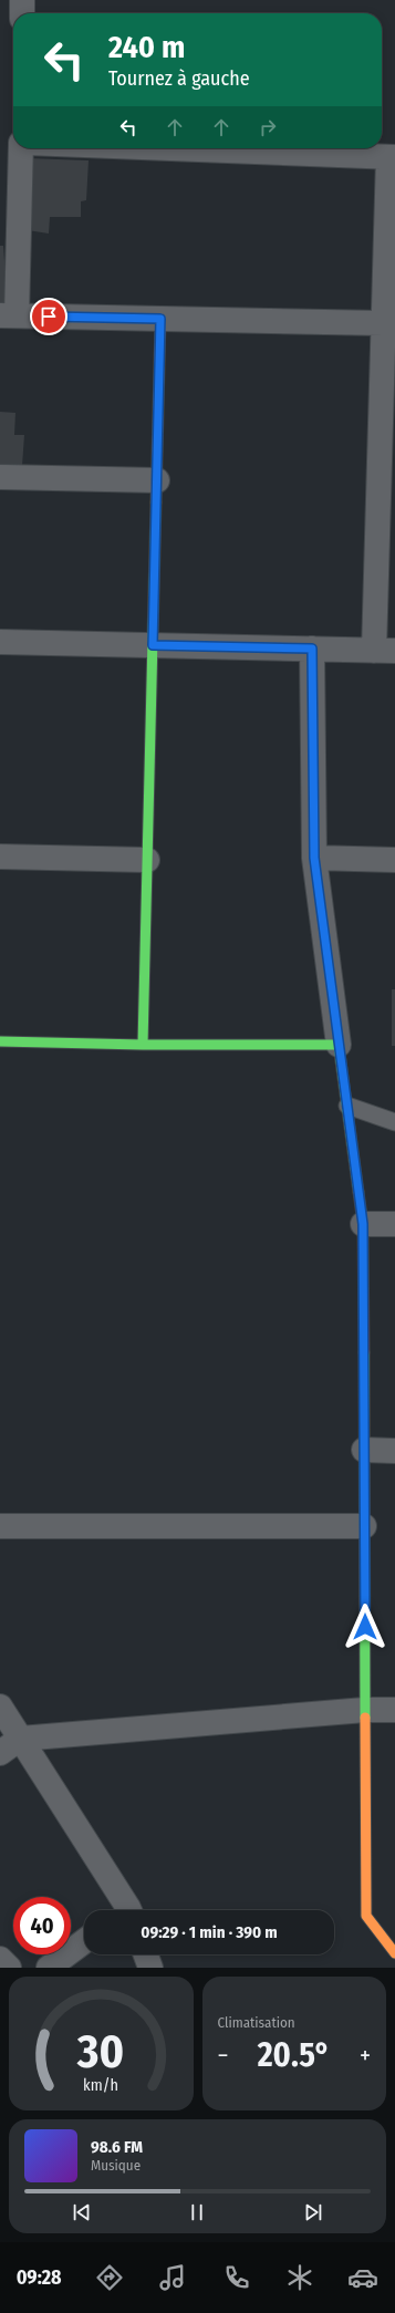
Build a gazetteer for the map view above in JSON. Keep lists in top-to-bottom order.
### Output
{
  "page": {
    "turn": ["240 m", "Tournez à gauche"],
    "limit": "40",
    "trip": "09:29 · 1 min · 390 m",
    "tile": "Climatisation",
    "heat": ["−", "20.5°", "+"],
    "song": ["98.6 FM", "Musique"],
    "tabs": "09:28",
    "gauge": ["30", "km/h"]
  }
}
